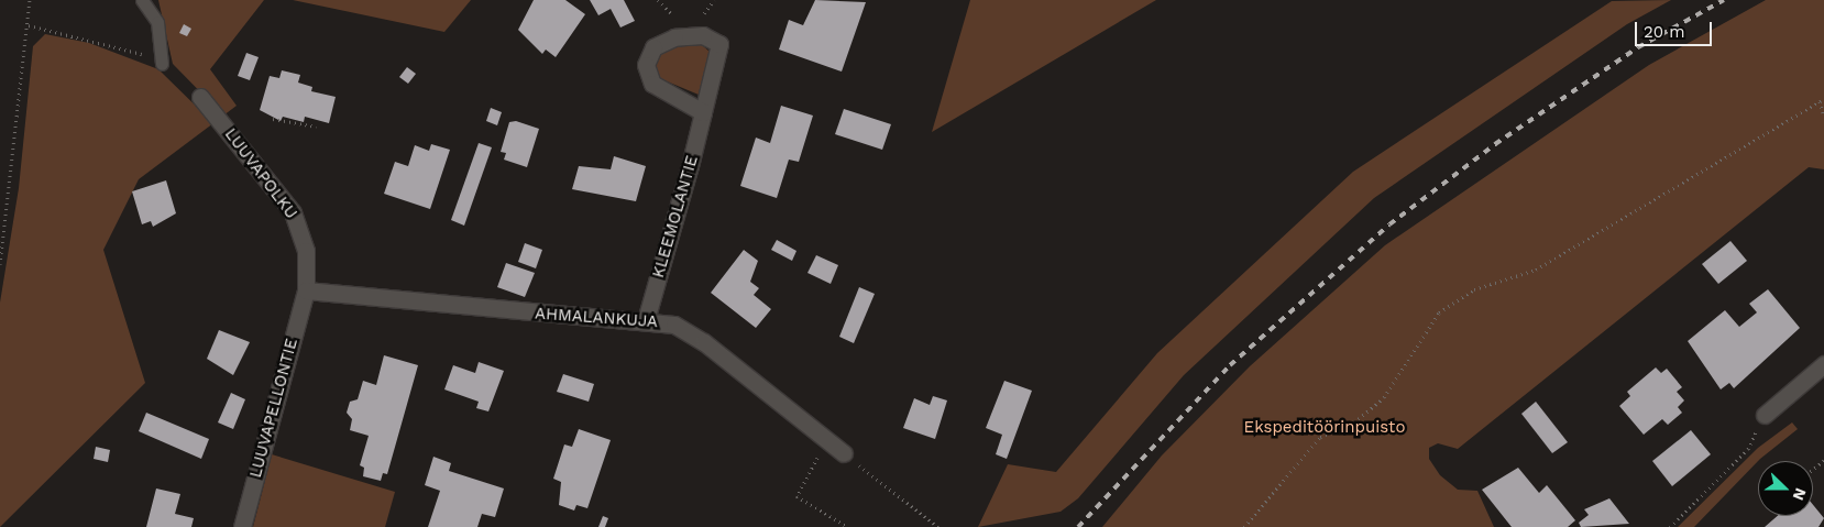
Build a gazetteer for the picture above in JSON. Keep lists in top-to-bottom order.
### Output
{
  "streets": {
    "street": [
      "LUUVAPOLKU",
      "KLEEMOLANTIE",
      "AHMALANKUJA",
      "LUUVAPELLONTIE"
    ]
  },
  "crossings": [
    ["LUUVAPOLKU", "AHMALANKUJA"],
    ["LUUVAPOLKU", "LUUVAPELLONTIE"],
    ["KLEEMOLANTIE", "AHMALANKUJA"],
    ["AHMALANKUJA", "LUUVAPELLONTIE"]
  ],
  "parks": ["Ekspeditöörinpuisto"],
  "scale_bar": "20 m",
  "north": "right"
}
